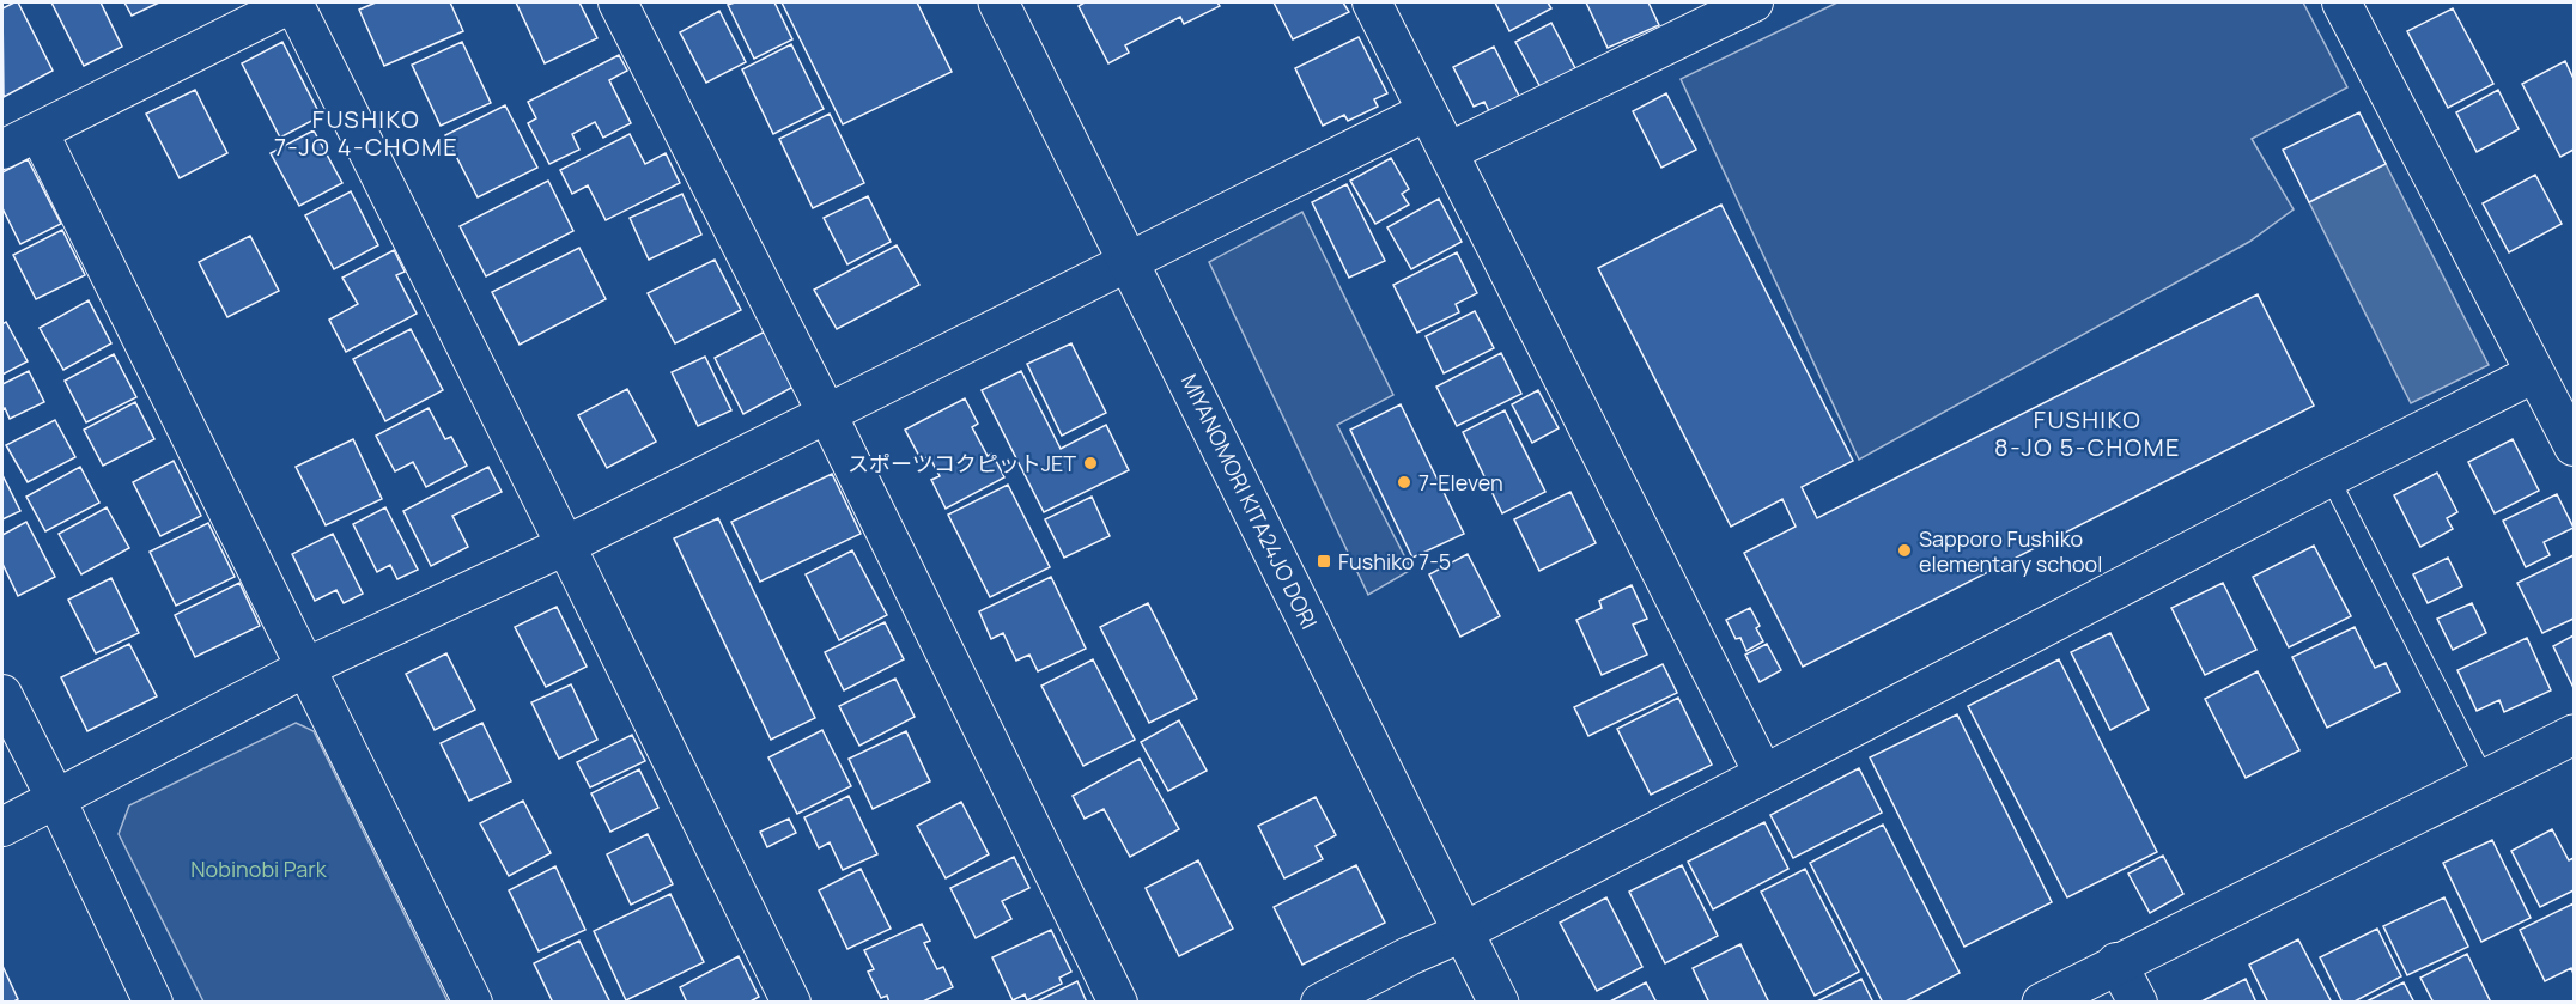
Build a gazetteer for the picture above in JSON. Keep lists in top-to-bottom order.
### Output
{
  "streets": {
    "street": ["MIYANOMORI KITA24JO DORI"]
  },
  "districts": ["FUSHIKO 7-JO 4-CHOME", "FUSHIKO 8-JO 5-CHOME"],
  "parks": ["Nobinobi Park"],
  "places": {
    "other": ["スポーツコクピットJET", "7-Eleven", "Sapporo Fushiko elementary school"],
    "transit": ["Fushiko 7-5"]
  }
}
